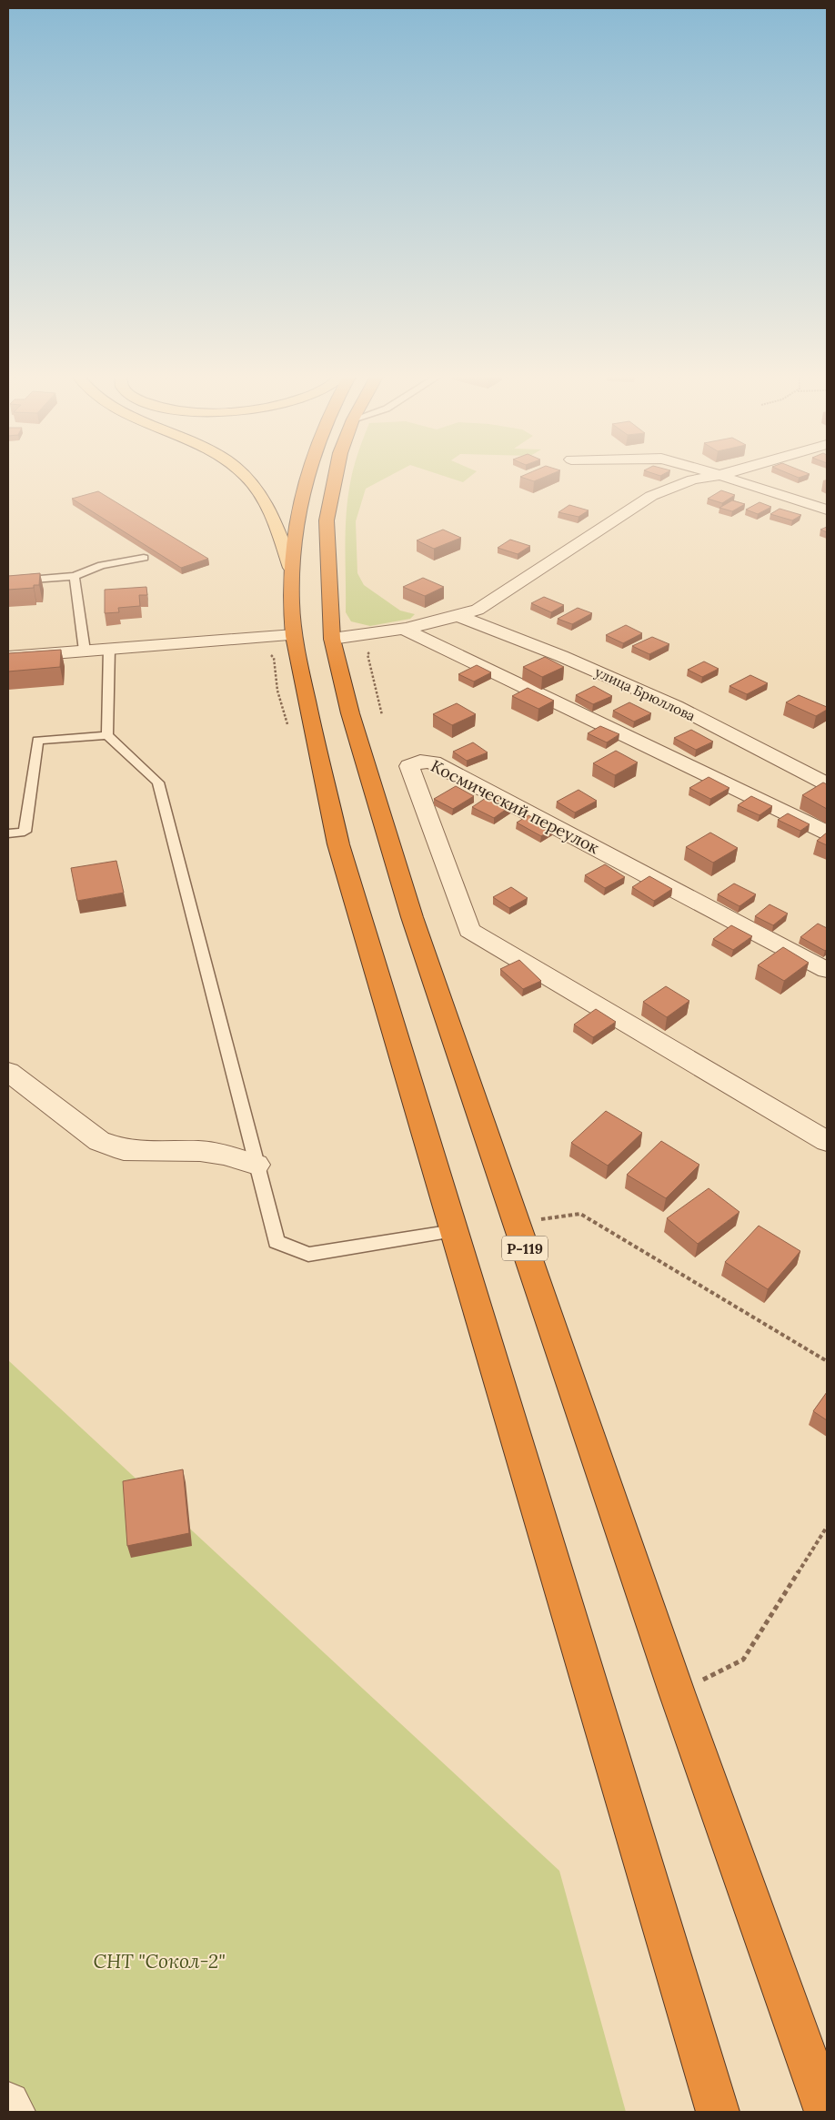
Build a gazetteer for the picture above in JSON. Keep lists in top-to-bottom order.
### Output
{
  "streets": {
    "highway": ["Р-119"],
    "street": ["улица Брюллова", "Космический переулок"]
  },
  "parks": ["СНТ \"Сокол-2\""]
}
